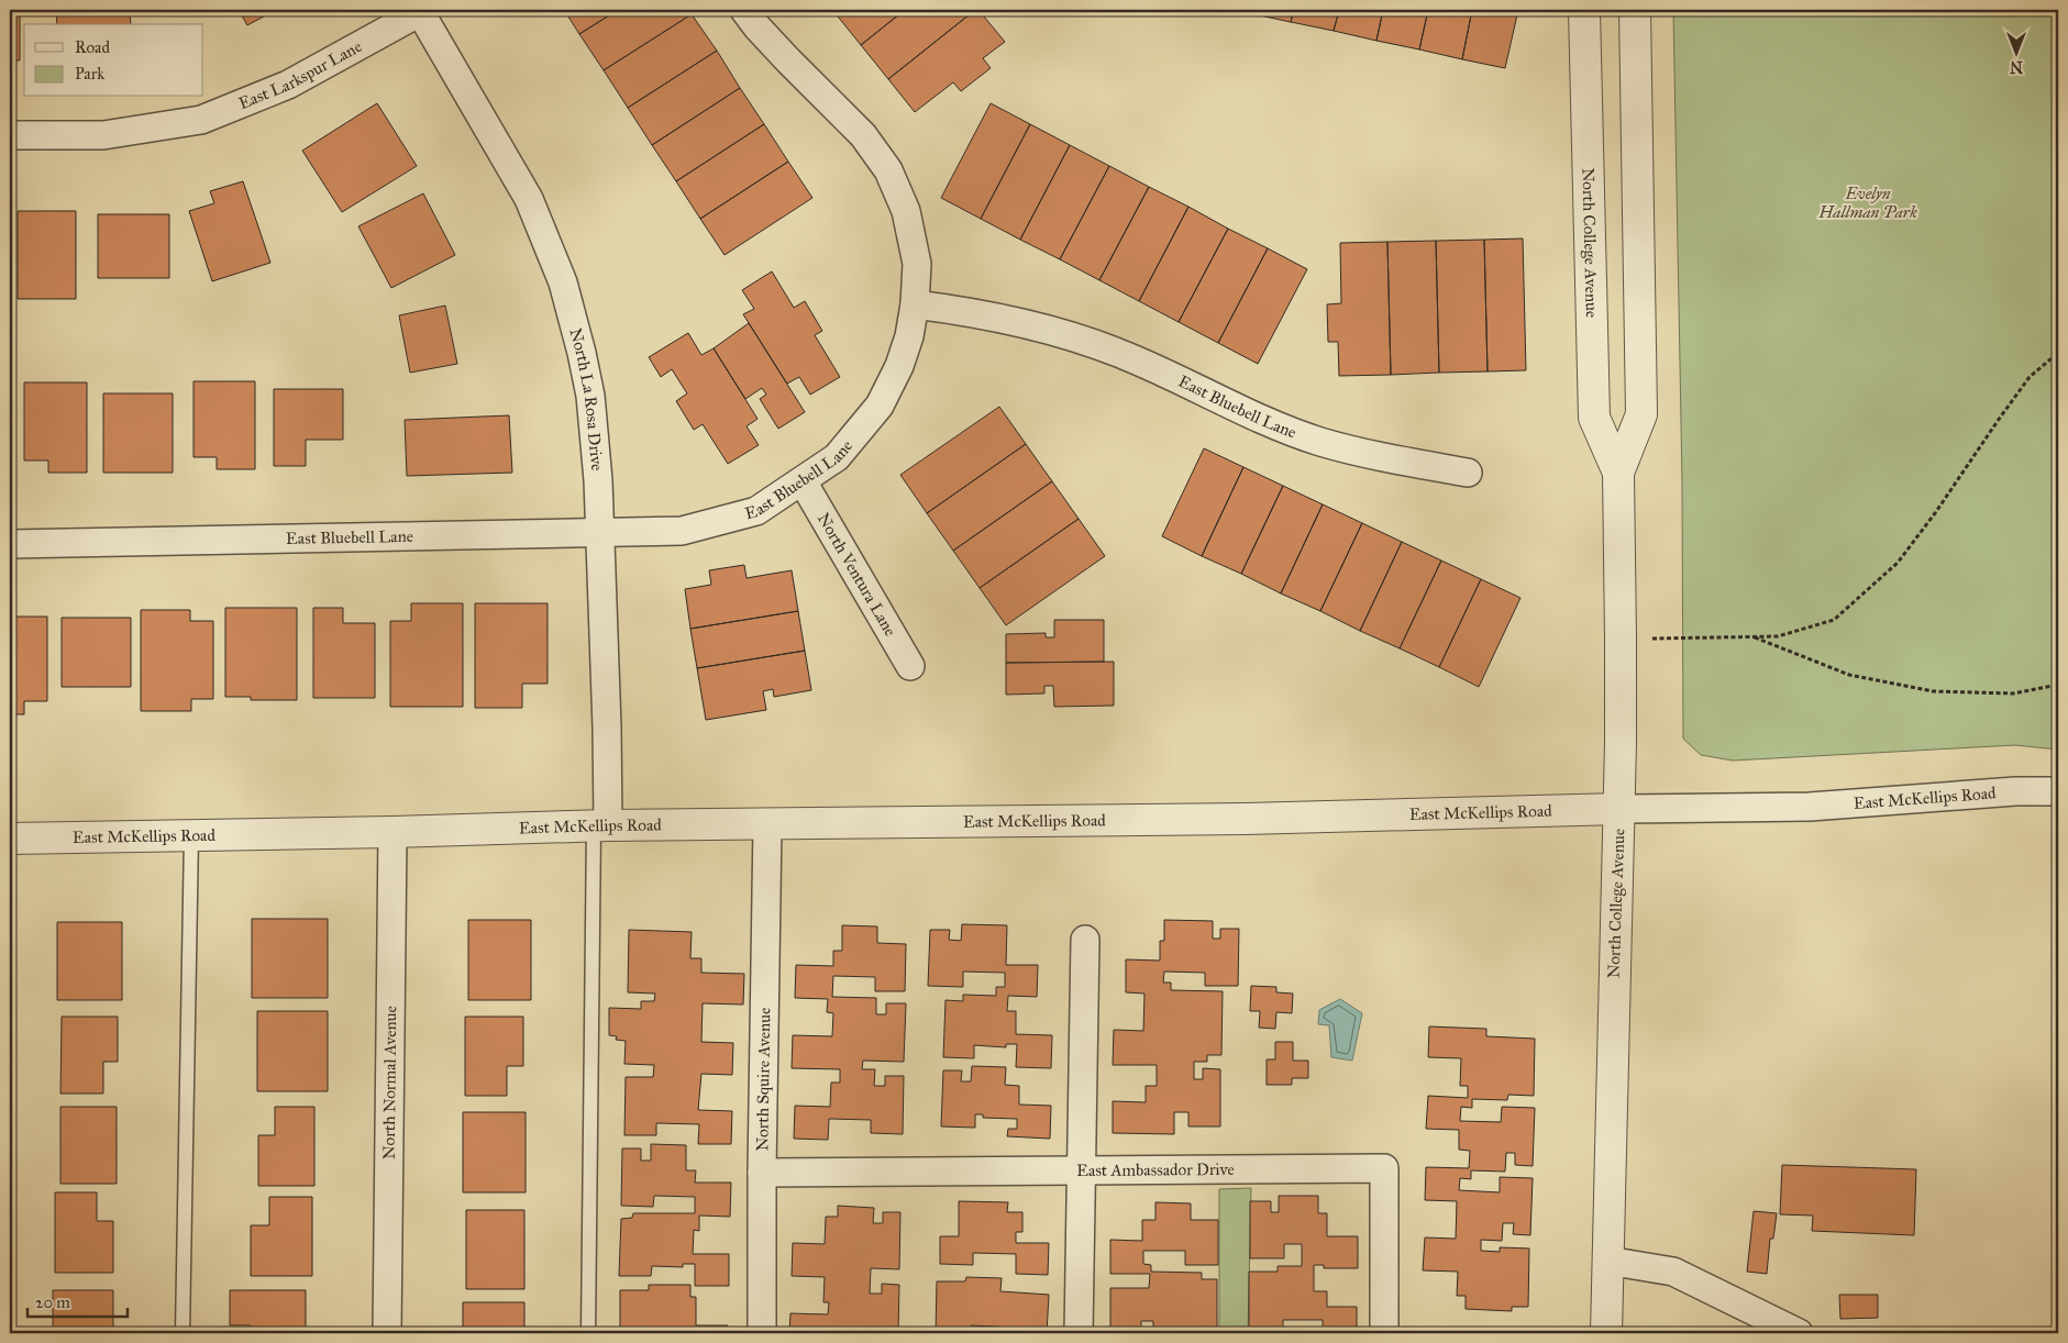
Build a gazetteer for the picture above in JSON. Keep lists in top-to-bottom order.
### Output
{
  "streets": {
    "street": [
      "East Larkspur Lane",
      "North College Avenue",
      "North La Rosa Drive",
      "East Bluebell Lane",
      "North Ventura Lane",
      "East McKellips Road",
      "North Squire Avenue",
      "North Normal Avenue",
      "East Ambassador Drive"
    ]
  },
  "crossings": [
    ["East Larkspur Lane", "North La Rosa Drive"],
    ["North College Avenue", "East McKellips Road"],
    ["North La Rosa Drive", "East Bluebell Lane"],
    ["North La Rosa Drive", "East McKellips Road"],
    ["East Bluebell Lane", "North Ventura Lane"],
    ["East McKellips Road", "North Squire Avenue"],
    ["East McKellips Road", "North Normal Avenue"],
    ["North Squire Avenue", "East Ambassador Drive"]
  ],
  "parks": ["Evelyn Hallman Park"],
  "legend": ["Road", "Park"],
  "scale_bar": "20 m",
  "north": "bottom"
}
